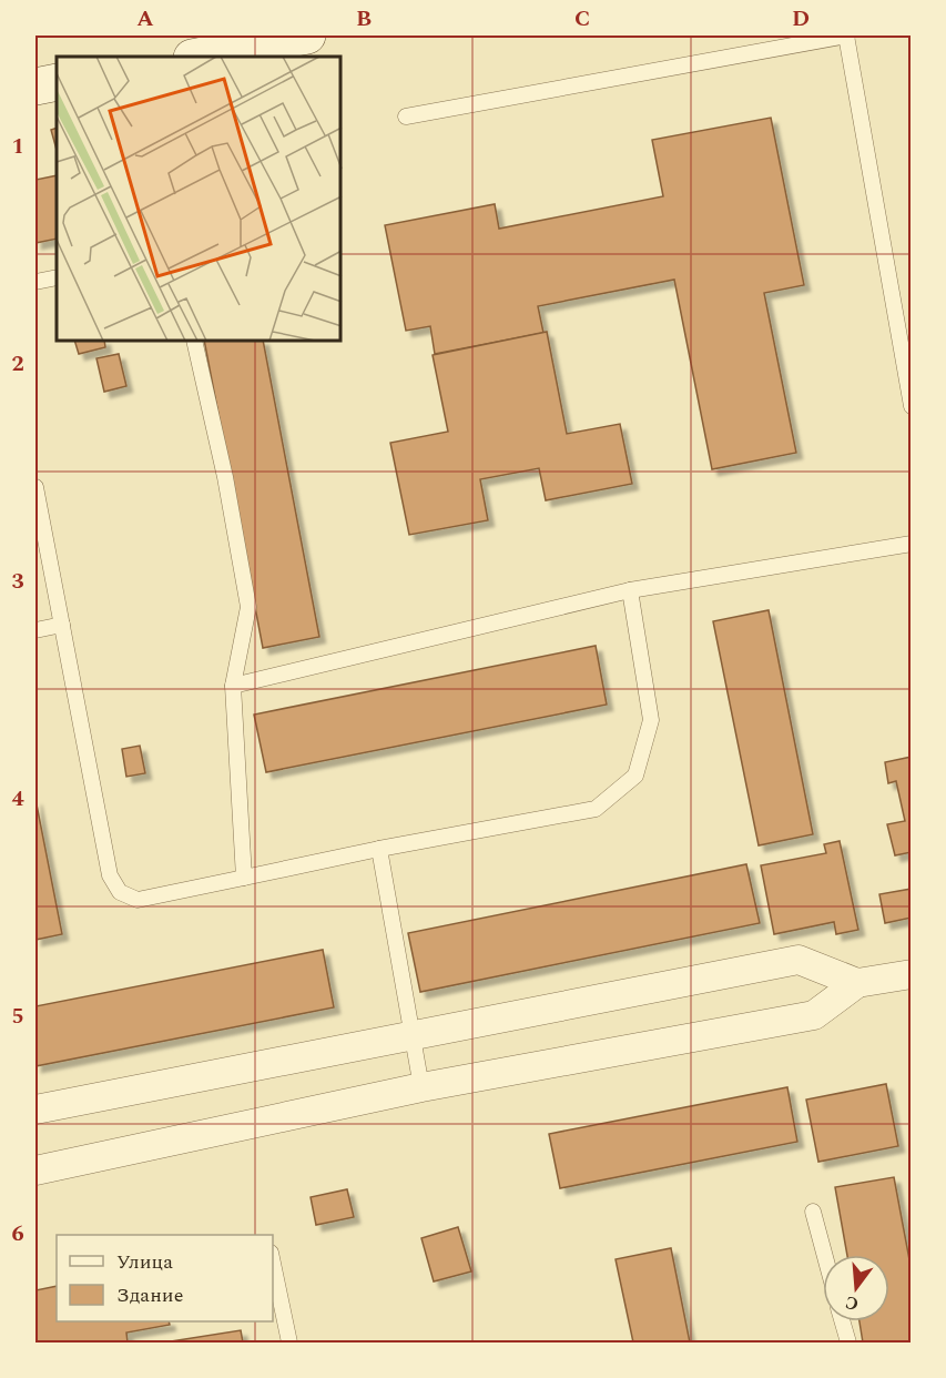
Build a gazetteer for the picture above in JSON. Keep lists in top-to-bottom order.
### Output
{
  "legend": ["Улица", "Здание"],
  "north": "bottom",
  "grid": {
    "columns": [
      "A",
      "B",
      "C",
      "D"
    ],
    "rows": [
      "1",
      "2",
      "3",
      "4",
      "5",
      "6"
    ]
  }
}
